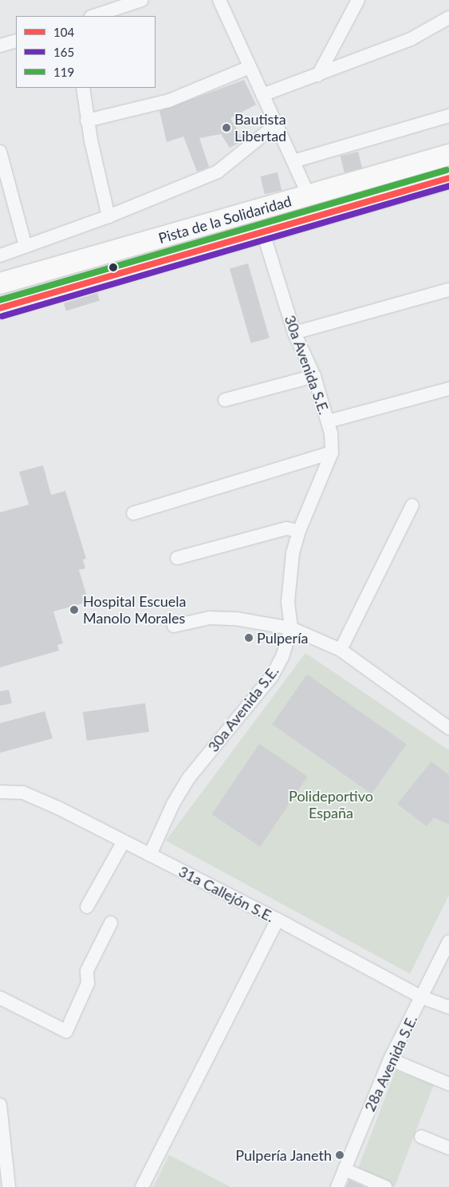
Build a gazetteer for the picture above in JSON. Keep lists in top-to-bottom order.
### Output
{
  "streets": {
    "main road": ["Pista de la Solidaridad"],
    "street": ["30a Avenida S.E.", "31a Callejón S.E.", "28a Avenida S.E."]
  },
  "crossings": [
    ["Pista de la Solidaridad", "30a Avenida S.E."],
    ["30a Avenida S.E.", "31a Callejón S.E."],
    ["31a Callejón S.E.", "28a Avenida S.E."]
  ],
  "parks": ["Polideportivo España"],
  "places": [
    "Bautista Libertad",
    "Hospital Escuela Manolo Morales",
    "Pulpería",
    "Pulpería Janeth"
  ],
  "lines": ["transit line 119", "transit line 104", "transit line 165"],
  "legend": ["104", "165", "119"]
}
